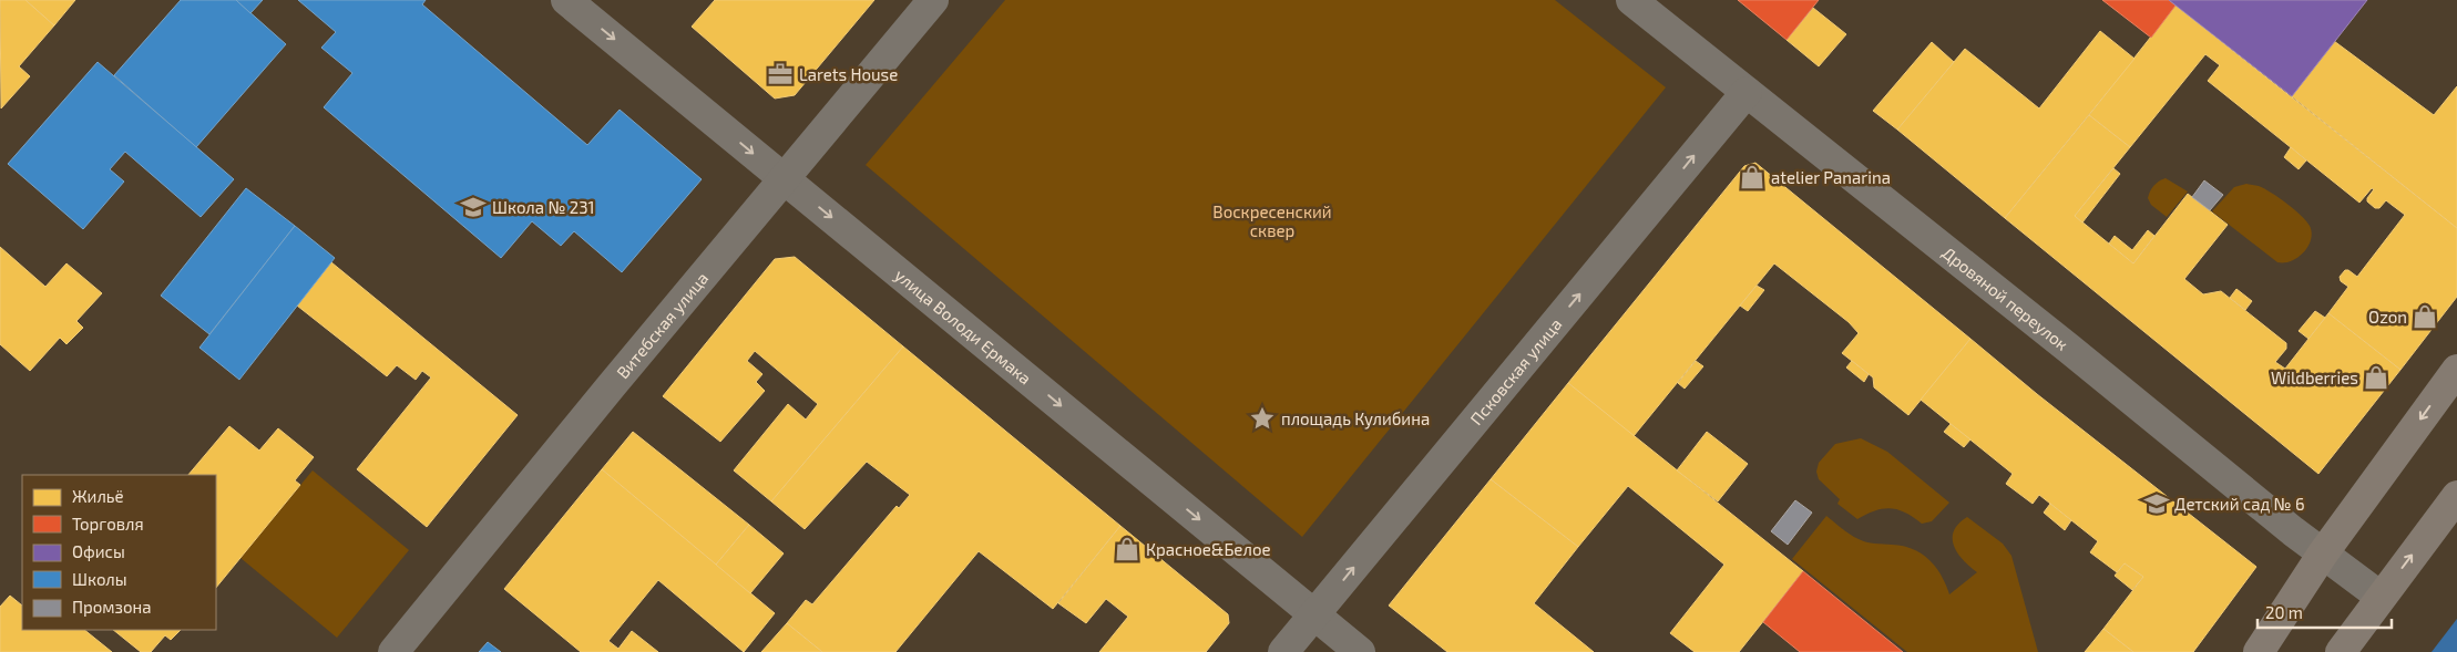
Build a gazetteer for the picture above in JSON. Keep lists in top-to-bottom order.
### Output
{
  "streets": {
    "street": [
      "Дровяной переулок",
      "Витебская улица",
      "улица Володи Ермака",
      "Псковская улица"
    ]
  },
  "crossings": [
    ["Дровяной переулок", "Псковская улица"],
    ["Витебская улица", "улица Володи Ермака"],
    ["улица Володи Ермака", "Псковская улица"]
  ],
  "one_way": ["улица Володи Ермака", "Псковская улица"],
  "parks": ["Воскресенский сквер"],
  "places": {
    "office": ["Larets House"],
    "shop": [
      "atelier Panarina",
      "Ozon",
      "Wildberries",
      "Красное&Белое"
    ],
    "school or university": ["Школа № 231", "Детский сад № 6"],
    "place": ["площадь Кулибина"]
  },
  "legend": [
    "Жильё",
    "Торговля",
    "Офисы",
    "Школы",
    "Промзона"
  ],
  "scale_bar": "20 m"
}
